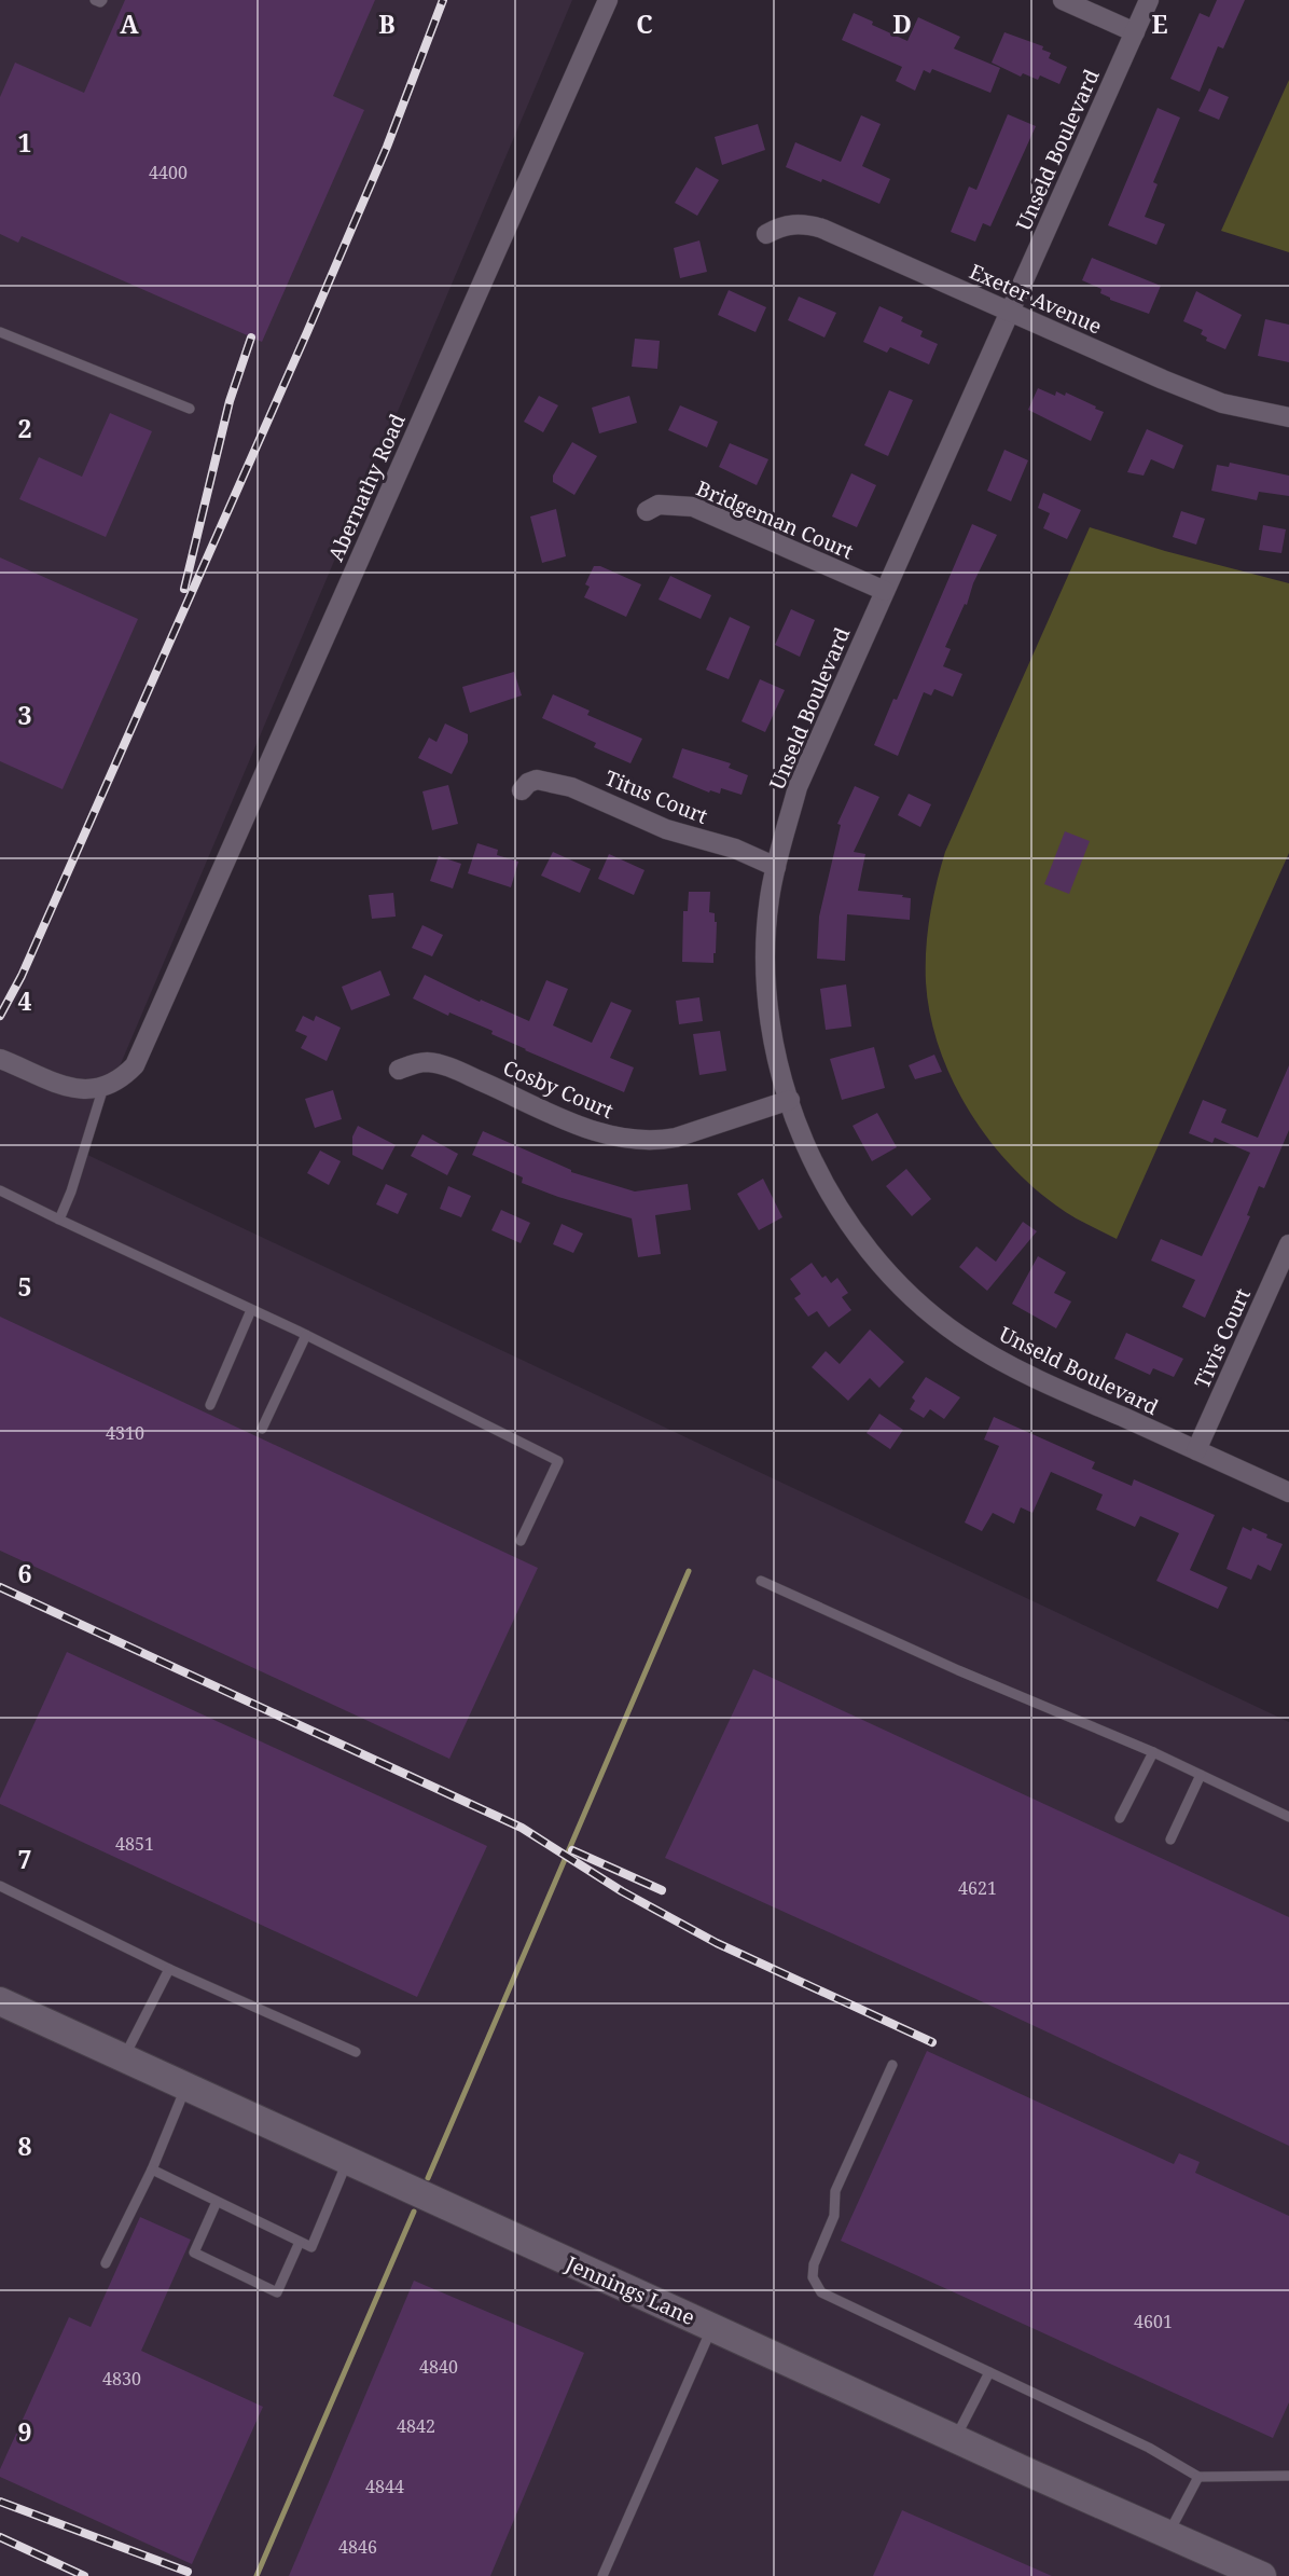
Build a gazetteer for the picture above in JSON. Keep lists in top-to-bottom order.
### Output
{
  "streets": {
    "street": [
      "Unseld Boulevard",
      "Exeter Avenue",
      "Abernathy Road",
      "Bridgeman Court",
      "Titus Court",
      "Cosby Court",
      "Tivis Court",
      "Jennings Lane"
    ]
  },
  "crossings": [
    ["Unseld Boulevard", "Exeter Avenue"],
    ["Unseld Boulevard", "Bridgeman Court"],
    ["Unseld Boulevard", "Titus Court"],
    ["Unseld Boulevard", "Cosby Court"],
    ["Unseld Boulevard", "Tivis Court"]
  ],
  "house_numbers": [
    "4400",
    "4310",
    "4851",
    "4621",
    "4601",
    "4840",
    "4830",
    "4842",
    "4844",
    "4846"
  ],
  "grid": {
    "columns": [
      "A",
      "B",
      "C",
      "D",
      "E"
    ],
    "rows": [
      "1",
      "2",
      "3",
      "4",
      "5",
      "6",
      "7",
      "8",
      "9"
    ]
  }
}
